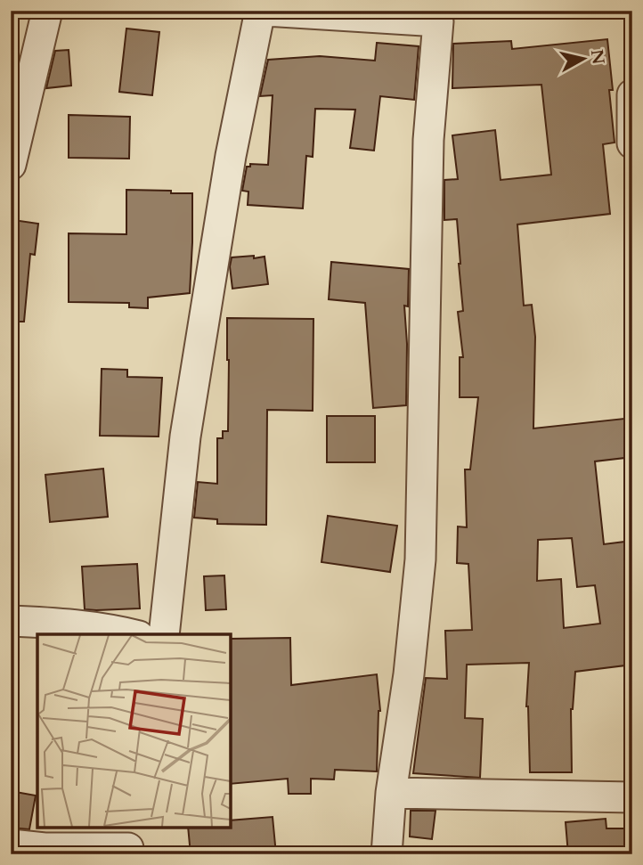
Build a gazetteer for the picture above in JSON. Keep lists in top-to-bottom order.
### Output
{
  "north": "right"
}
